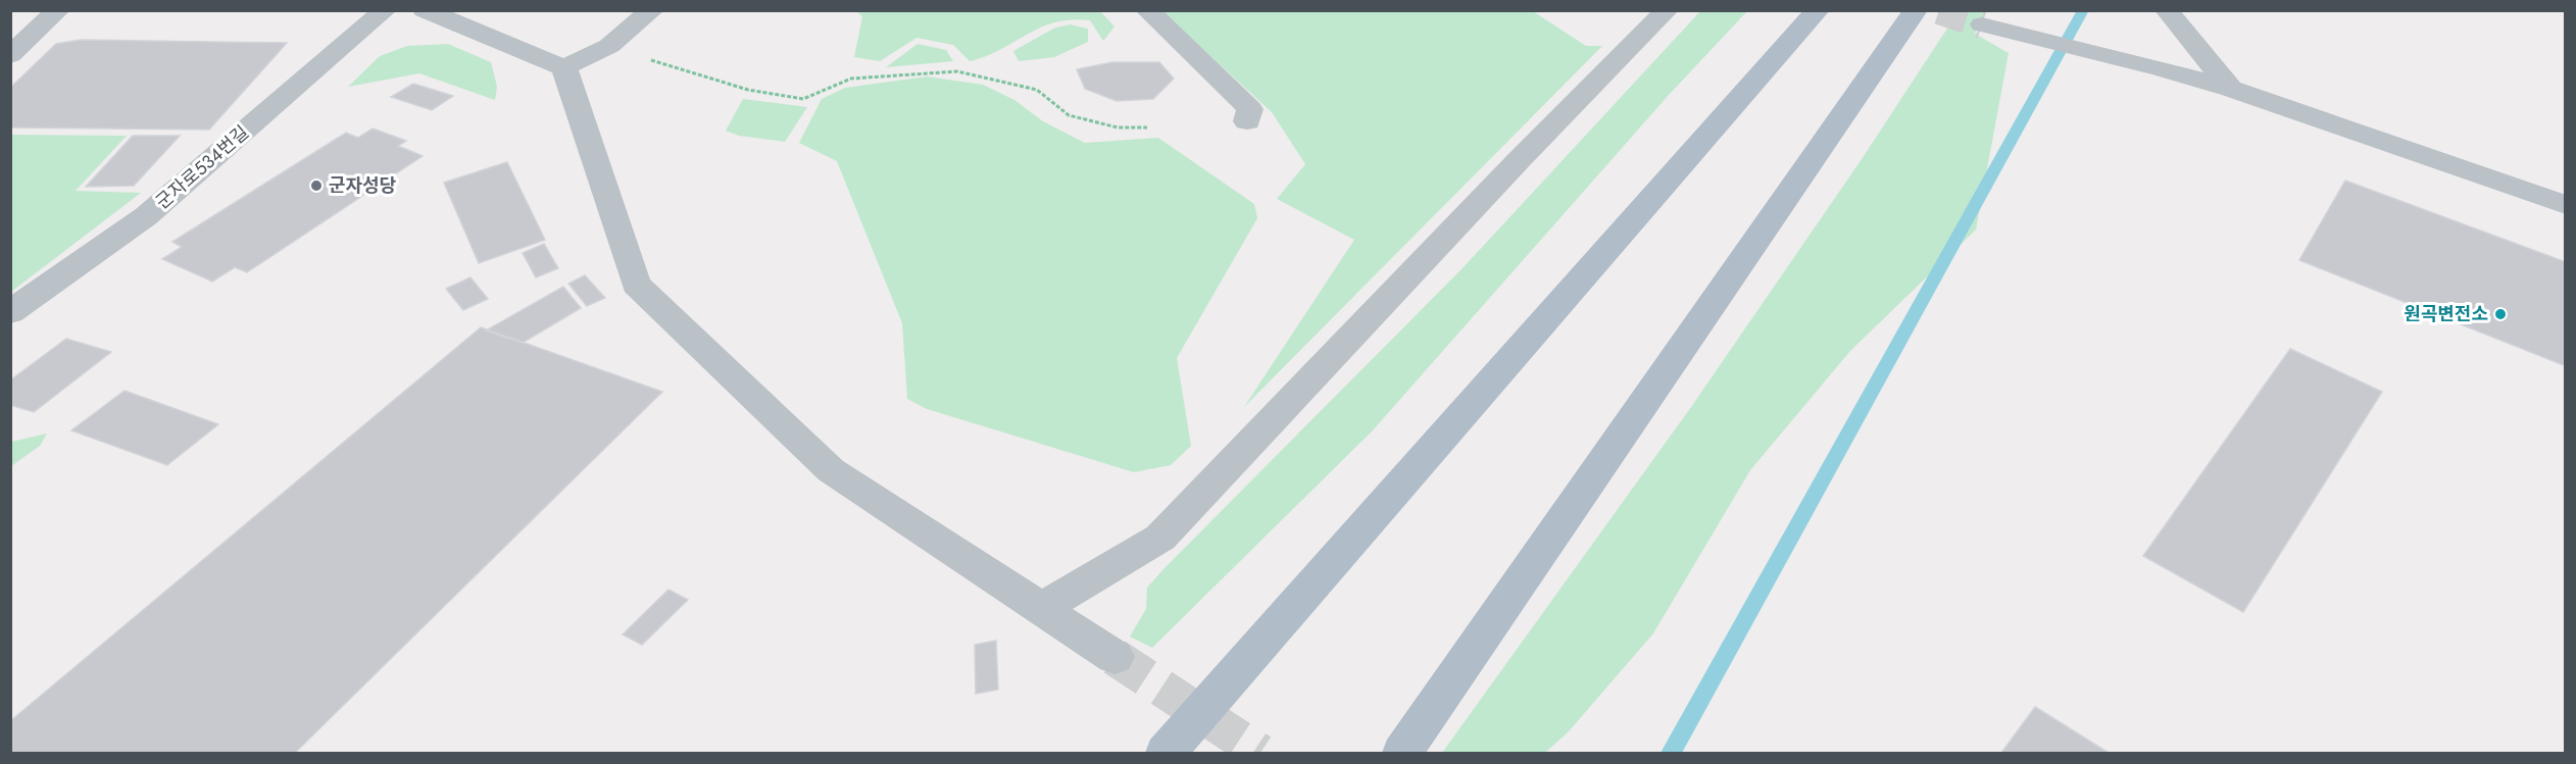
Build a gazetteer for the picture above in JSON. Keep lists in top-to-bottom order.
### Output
{
  "streets": {
    "street": ["군자로534번길"]
  },
  "places": ["군자성당", "원곡변전소"]
}
